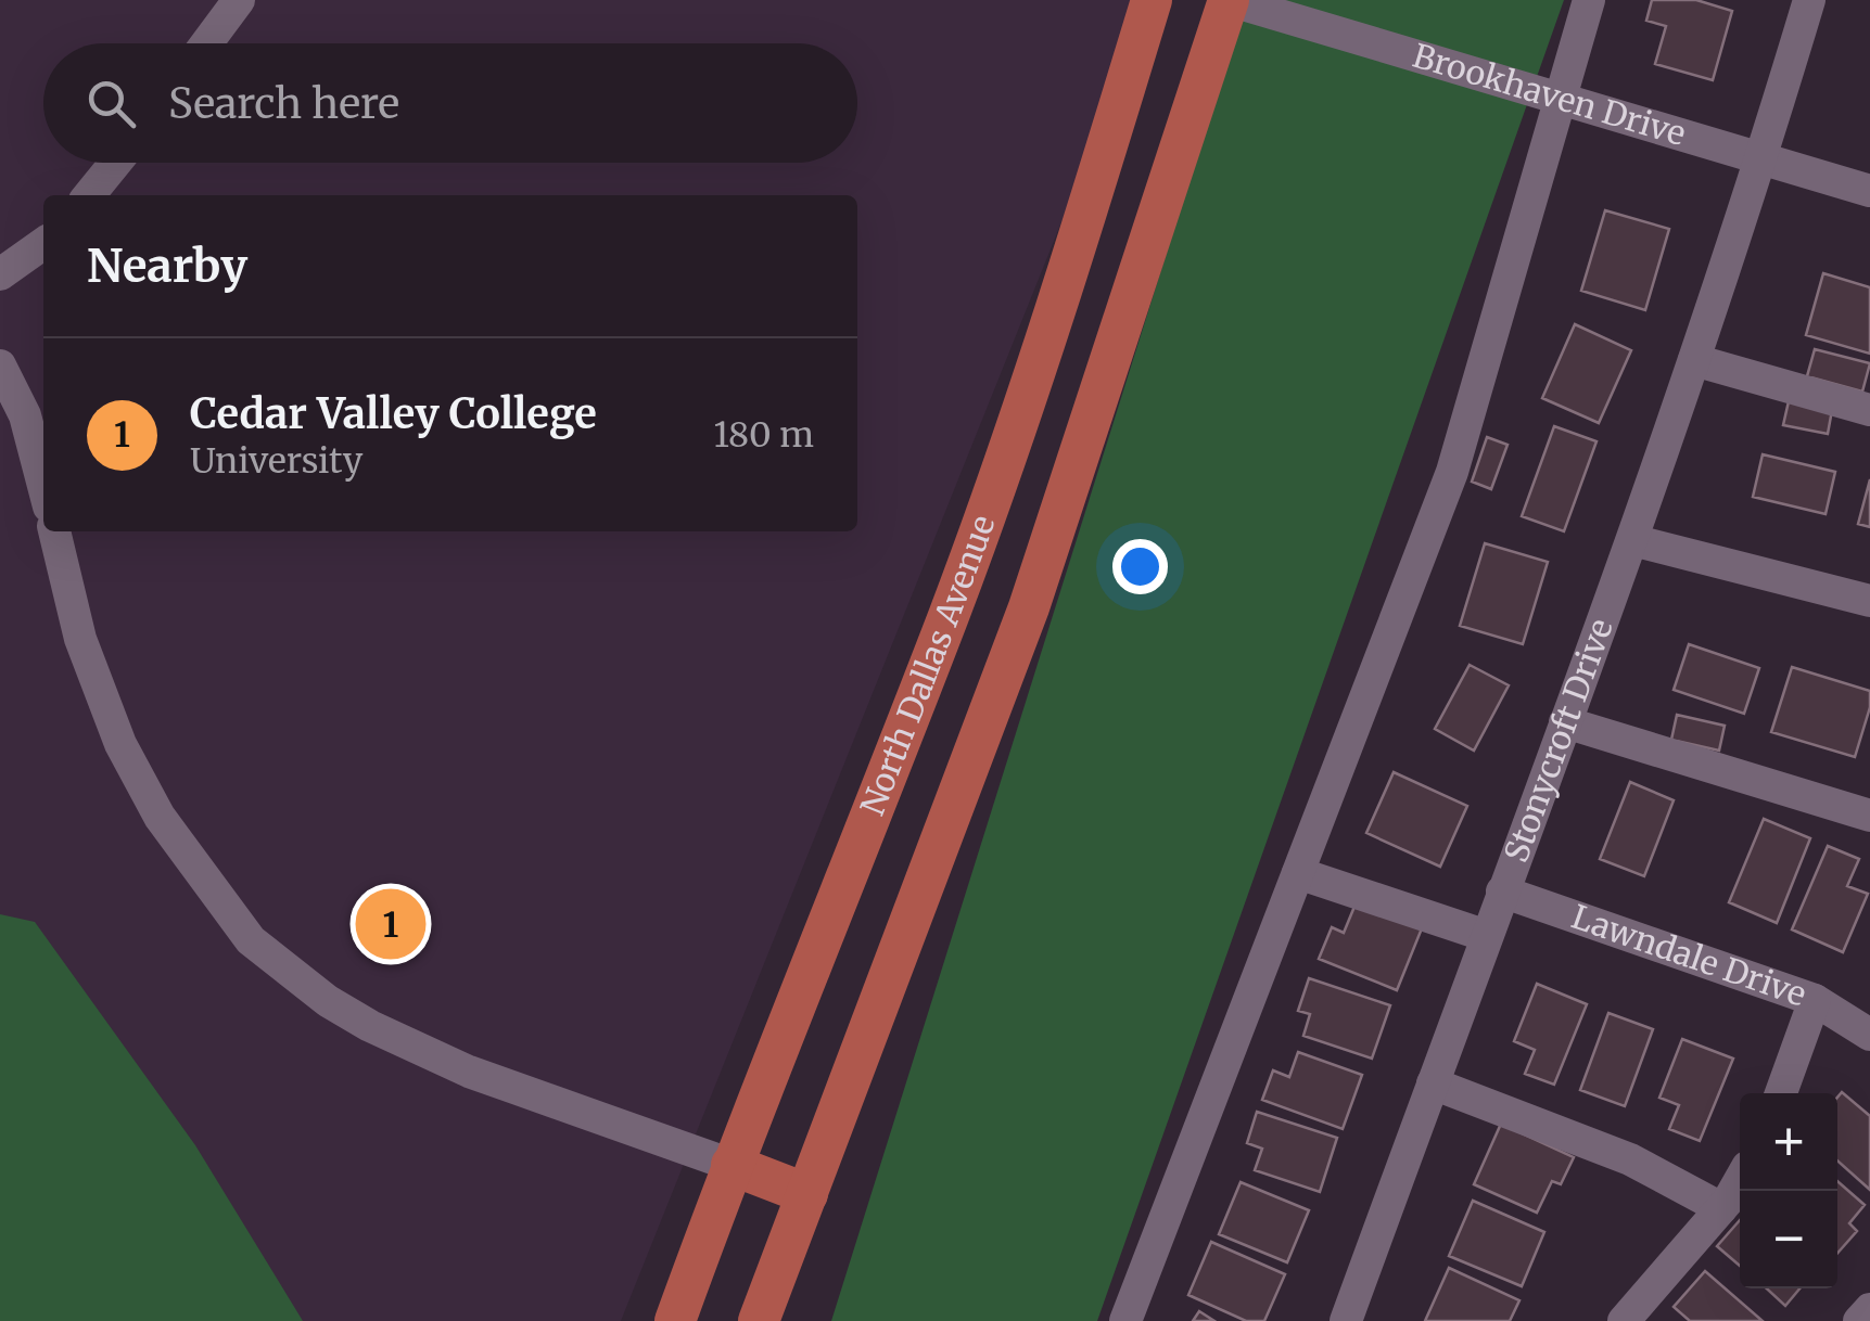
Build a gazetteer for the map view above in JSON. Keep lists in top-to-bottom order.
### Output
{
  "streets": {
    "main road": ["North Dallas Avenue"],
    "street": ["Brookhaven Drive", "Stonycroft Drive", "Lawndale Drive"]
  },
  "crossings": [
    ["Brookhaven Drive", "Stonycroft Drive"],
    ["Stonycroft Drive", "Lawndale Drive"]
  ],
  "page": {
    "search": "Search here",
    "heading": "Nearby",
    "list": [
      {
        "mark": "1",
        "name": "Cedar Valley College",
        "note": "University",
        "value": "180 m"
      }
    ],
    "pins": "1",
    "map_buttons": ["+", "−"]
  }
}
